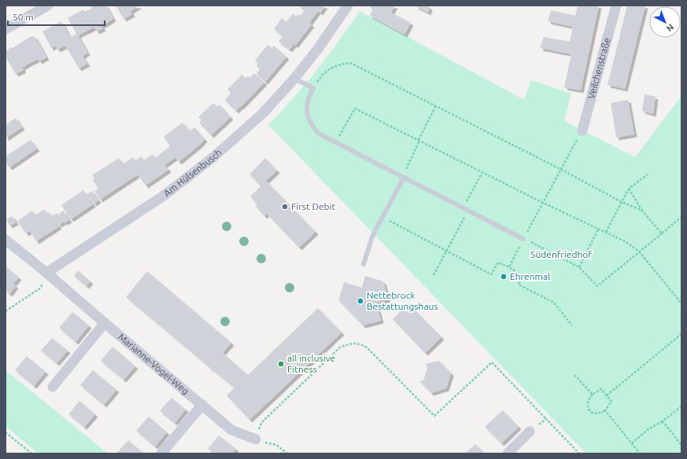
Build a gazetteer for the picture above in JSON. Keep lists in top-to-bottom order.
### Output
{
  "streets": {
    "street": ["Veilchenstraße", "Am Hülsenbusch", "Marianne-Vogel-Weg"]
  },
  "crossings": [
    ["Am Hülsenbusch", "Marianne-Vogel-Weg"]
  ],
  "parks": ["Südenfriedhof"],
  "places": [
    "First Debit",
    "Ehrenmal",
    "Nettebrock Bestattungshaus",
    "all inclusive Fitness"
  ],
  "scale_bar": "50 m",
  "north": "bottom right"
}
